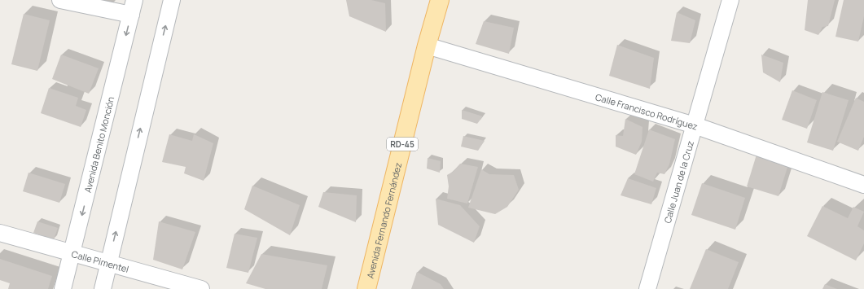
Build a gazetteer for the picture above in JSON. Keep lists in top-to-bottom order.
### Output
{
  "streets": {
    "main road": ["RD-45", "Avenida Fernando Fernández"],
    "street": [
      "Calle Francisco Rodríguez",
      "Avenida Benito Monción",
      "Calle Juan de la Cruz",
      "Calle Pimentel"
    ]
  },
  "crossings": [
    ["Calle Francisco Rodríguez", "Calle Juan de la Cruz"],
    ["Calle Francisco Rodríguez", "Avenida Fernando Fernández"],
    ["Avenida Benito Monción", "Calle Pimentel"]
  ]
}
